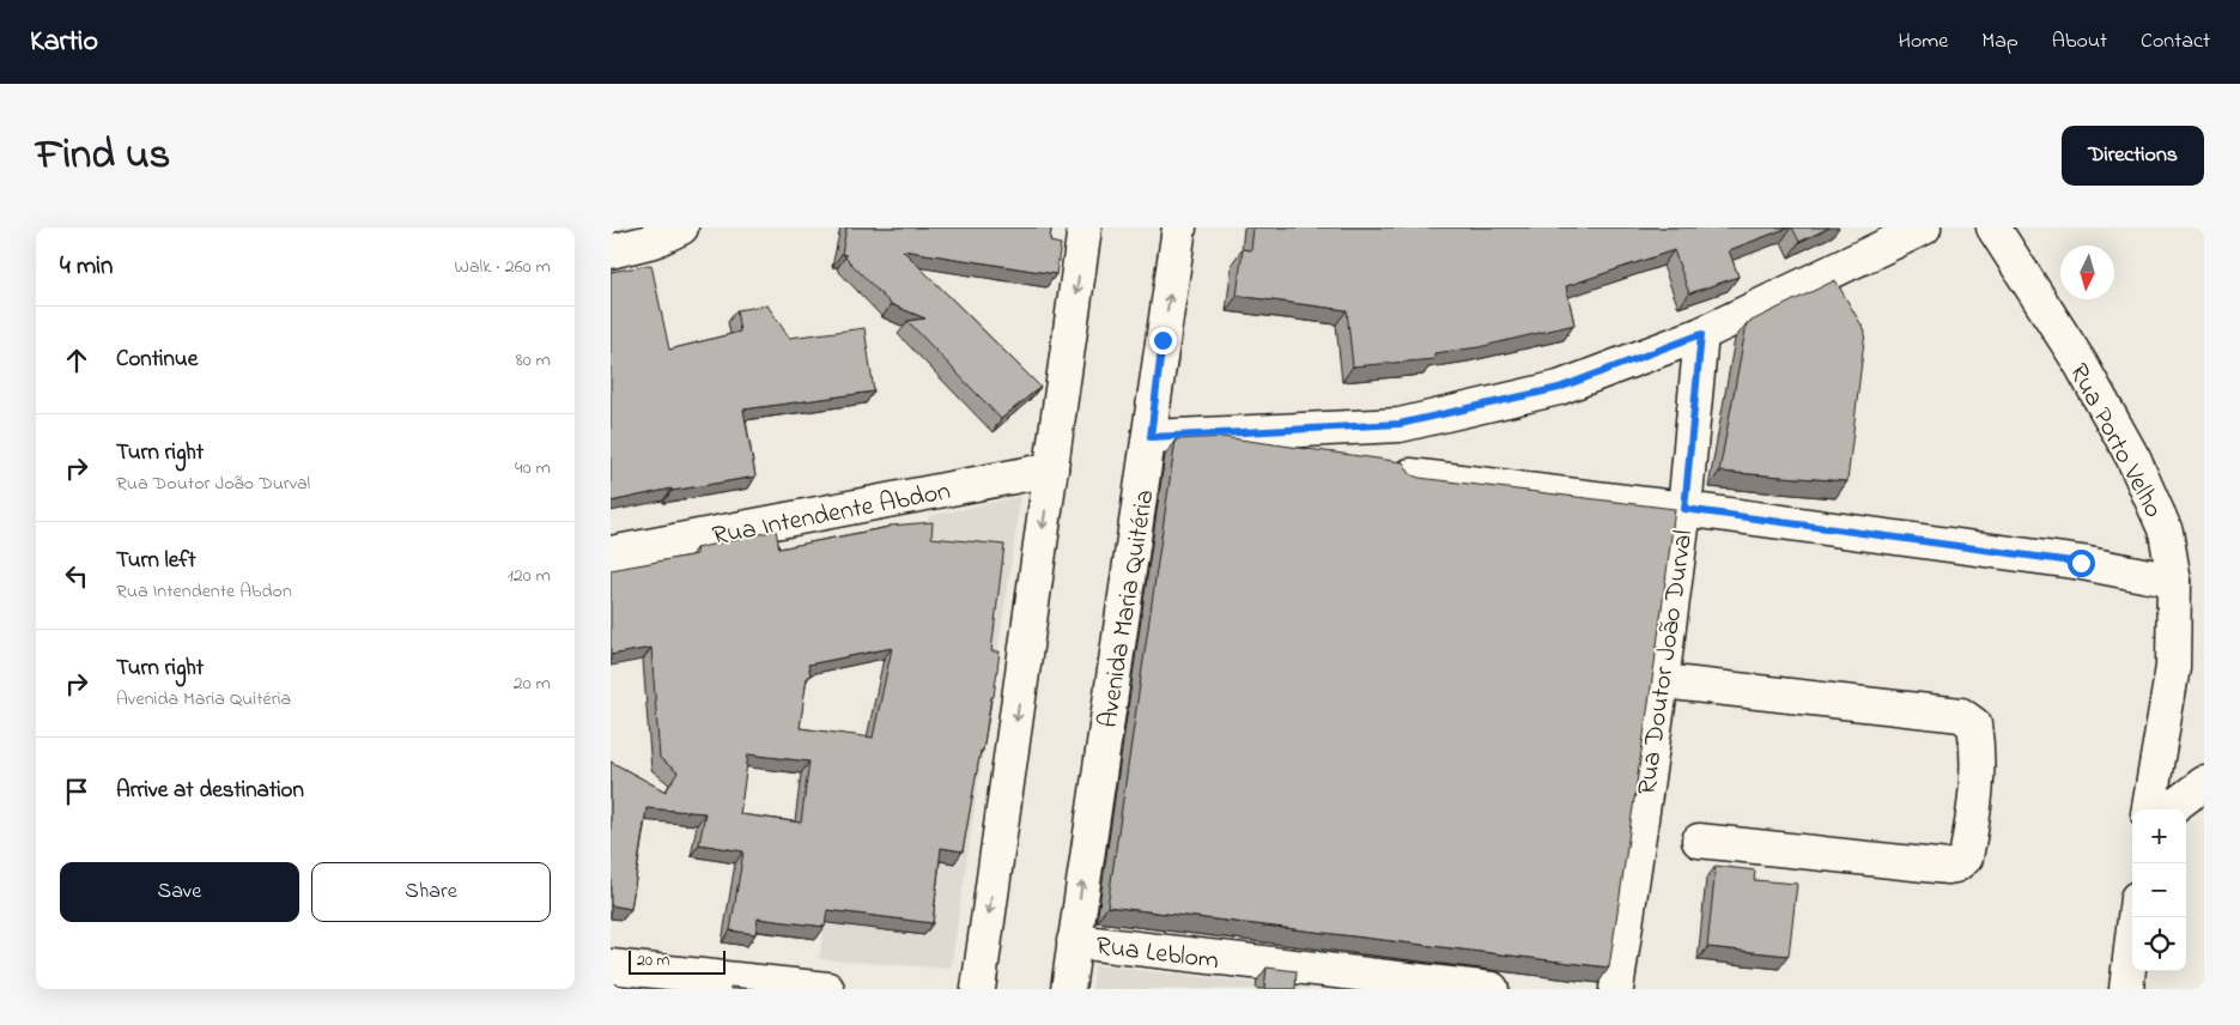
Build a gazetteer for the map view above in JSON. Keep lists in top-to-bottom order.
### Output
{
  "streets": {
    "street": [
      "Rua Porto Velho",
      "Rua Intendente Abdon",
      "Avenida Maria Quitéria",
      "Rua Doutor João Durval",
      "Rua Leblom"
    ]
  },
  "crossings": [
    ["Avenida Maria Quitéria", "Rua Leblom"]
  ],
  "scale_bar": "20 m",
  "north": "bottom",
  "page": {
    "header": "Kartio",
    "nav": [
      "Home",
      "Map",
      "About",
      "Contact"
    ],
    "title": "Find us",
    "buttons": [
      "Directions",
      ["Save", "Share"]
    ],
    "heading": ["4 min", "Walk · 260 m"],
    "list": [
      ["Continue", "80 m"],
      ["Turn right", "Rua Doutor João Durval", "40 m"],
      ["Turn left", "Rua Intendente Abdon", "120 m"],
      ["Turn right", "Avenida Maria Quitéria", "20 m"],
      "Arrive at destination"
    ],
    "map_buttons": ["+", "−"],
    "scale": "20 m"
  }
}
